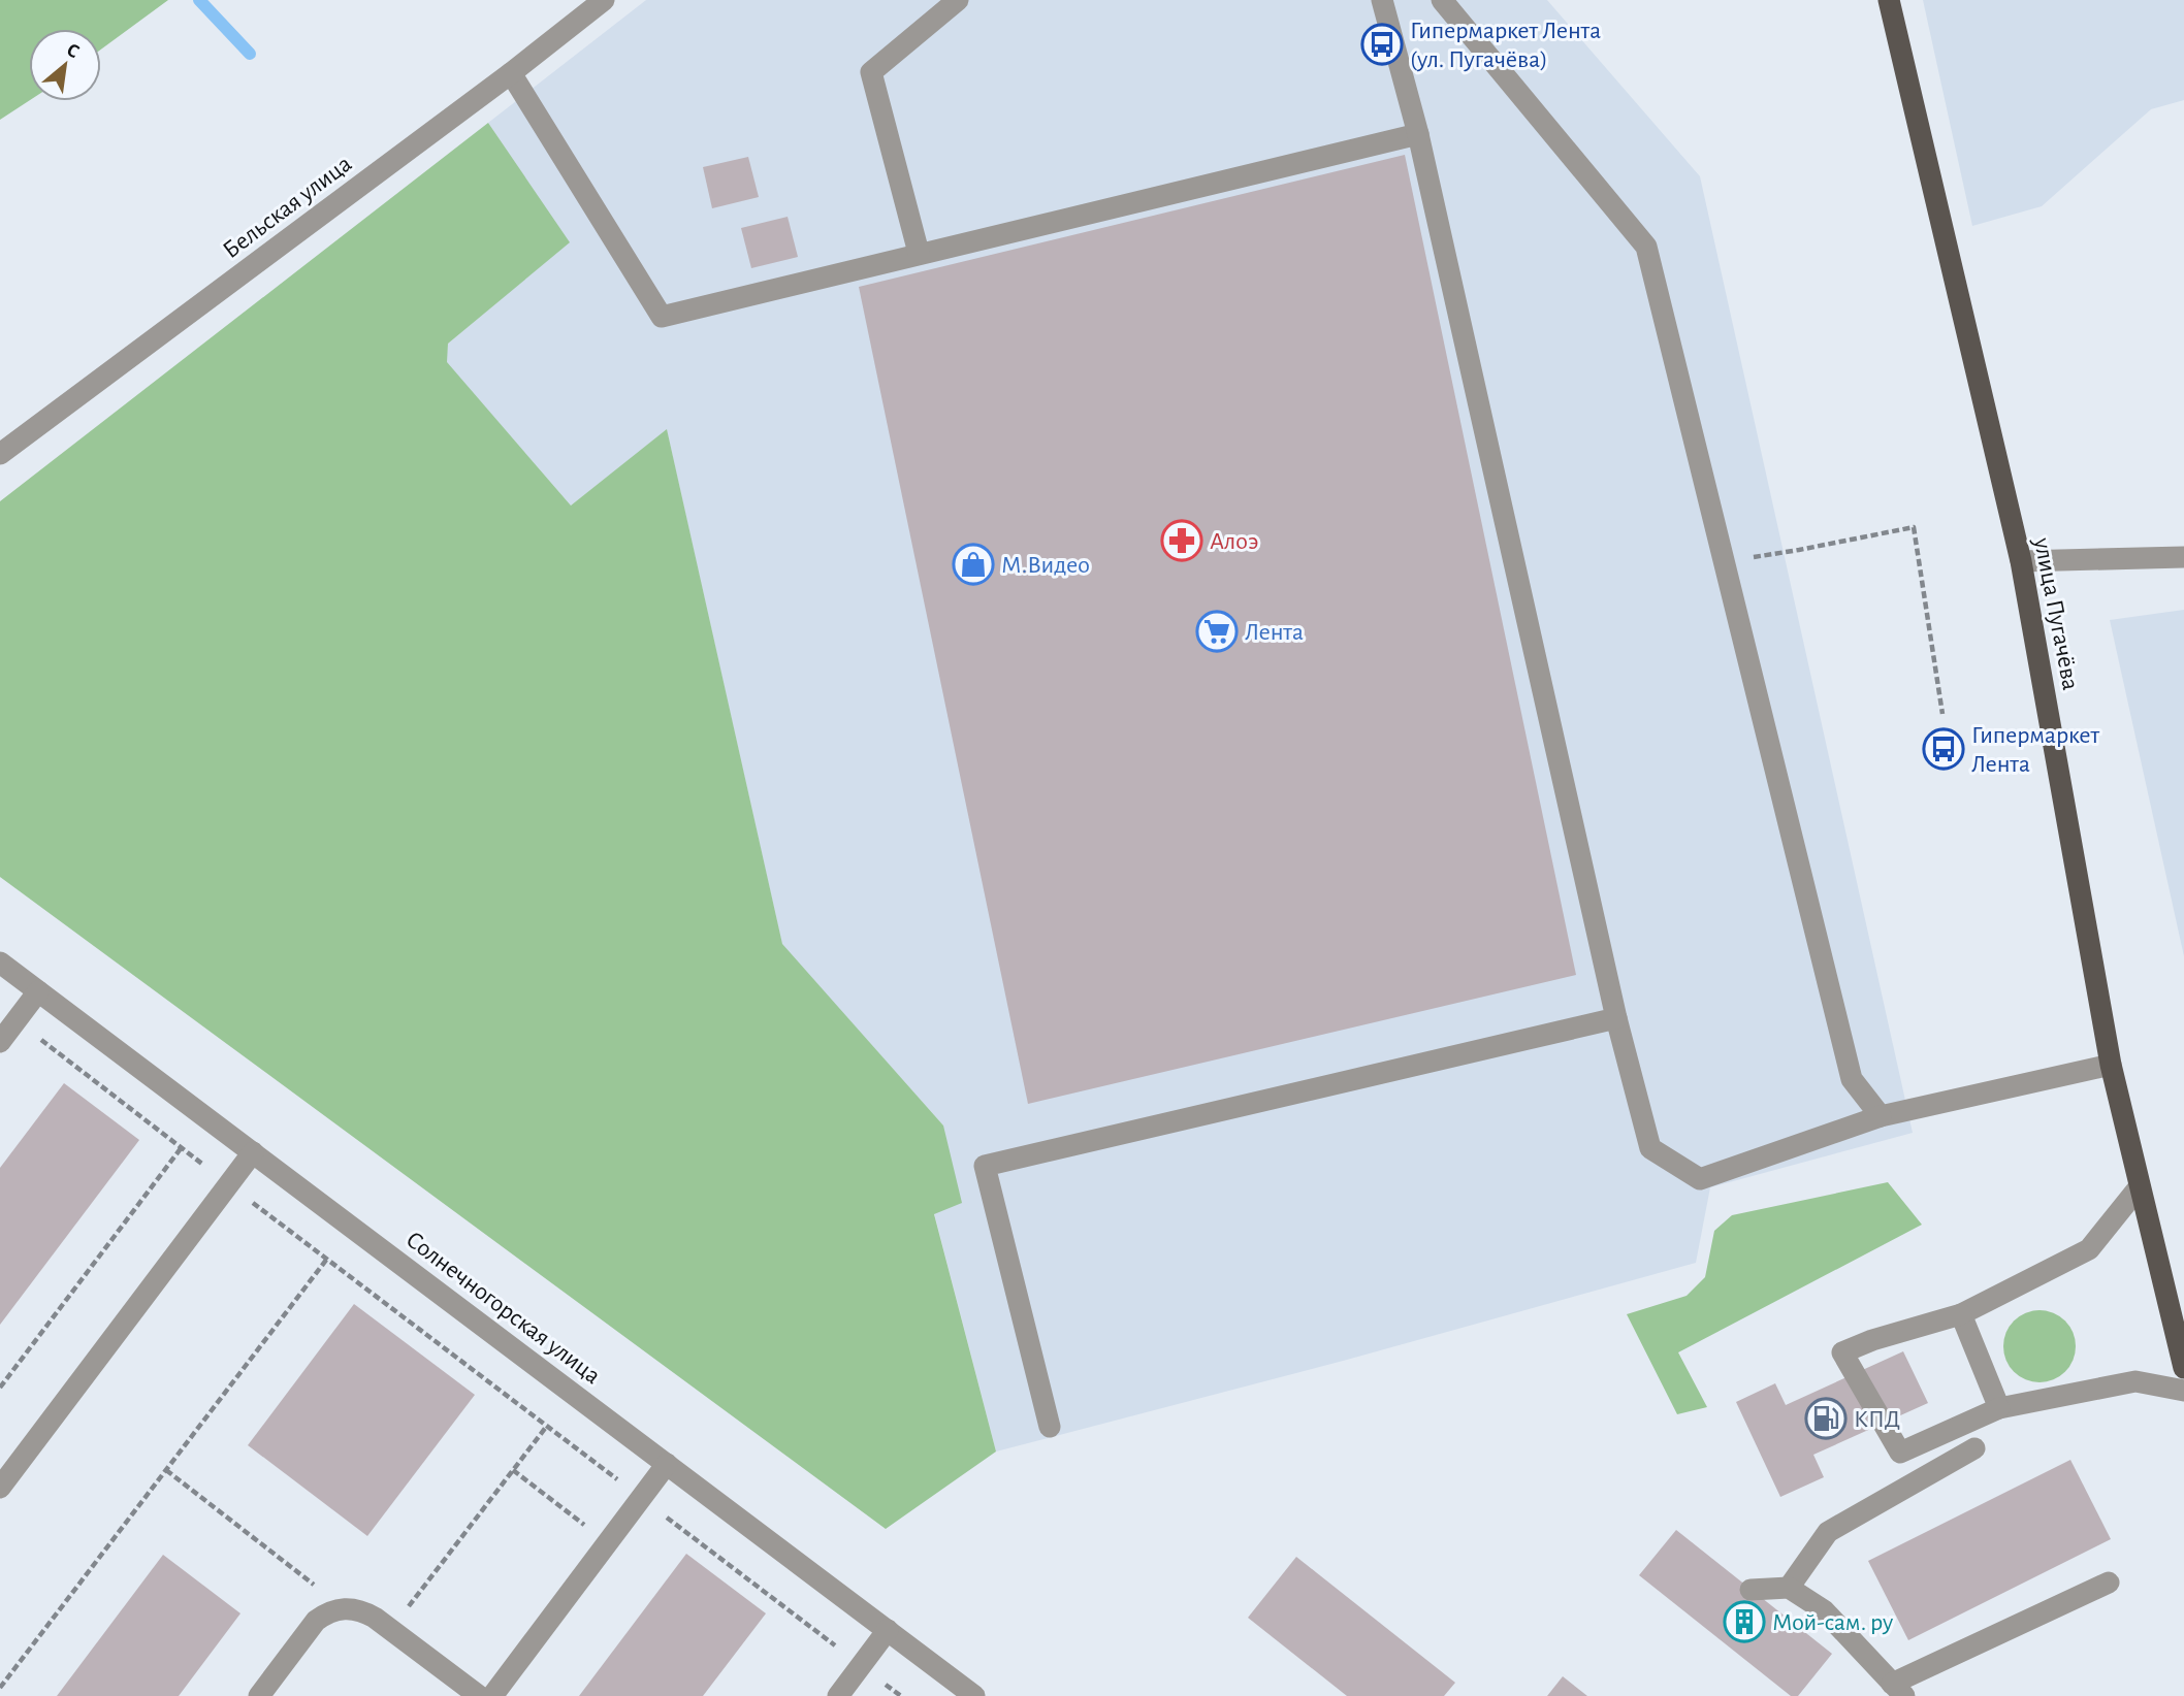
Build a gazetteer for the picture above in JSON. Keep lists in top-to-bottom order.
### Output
{
  "streets": {
    "main road": ["улица Пугачёва"],
    "street": ["Бельская улица", "Солнечногорская улица"]
  },
  "places": {
    "bus stop": ["Гипермаркет Лента (ул. Пугачёва)", "Гипермаркет Лента"],
    "pharmacy": ["Алоэ"],
    "shop": ["М.Видео"],
    "supermarket": ["Лента"],
    "fuel station": ["КПД"],
    "building": ["Мой-сам. ру"]
  },
  "north": "top right"
}
